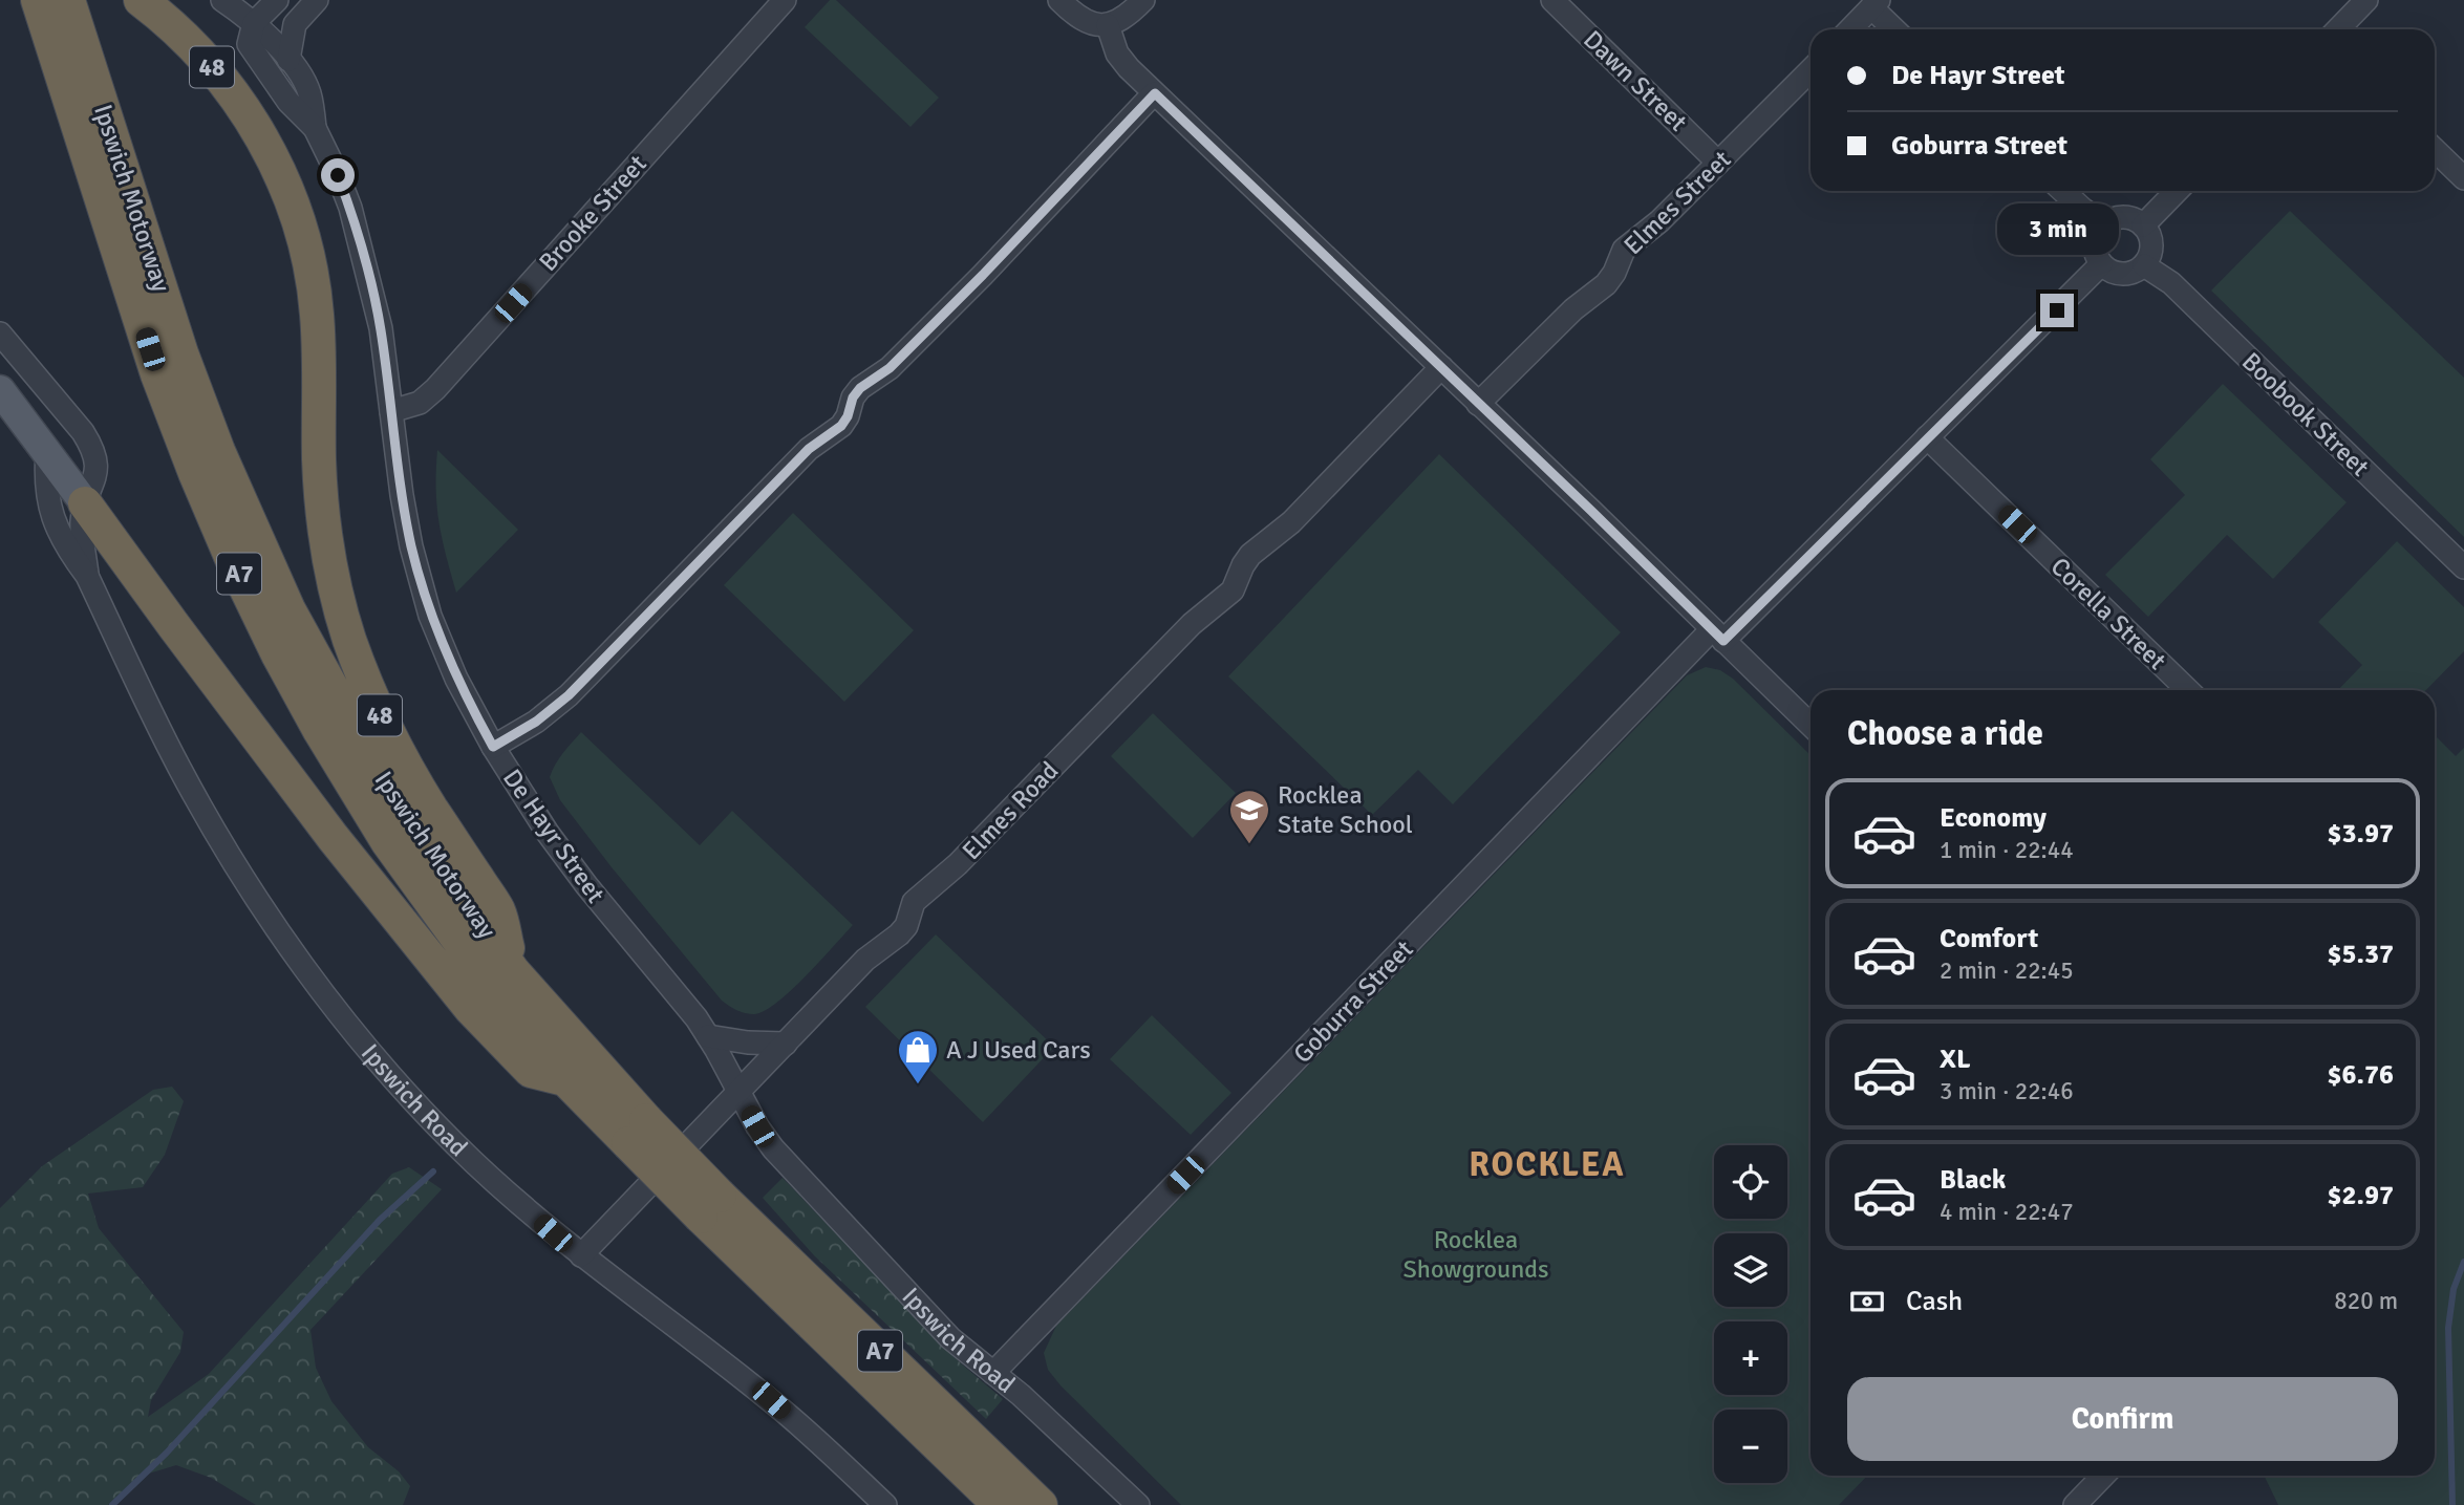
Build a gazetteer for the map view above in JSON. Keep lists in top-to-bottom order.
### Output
{
  "streets": {
    "highway": ["48", "Ipswich Motorway", "A7"],
    "street": [
      "Dawn Street",
      "Elmes Street",
      "Brooke Street",
      "Boobook Street",
      "Corella Street",
      "Elmes Road",
      "De Hayr Street",
      "Goburra Street",
      "Ipswich Road"
    ]
  },
  "crossings": [
    ["48", "Ipswich Motorway"],
    ["Dawn Street", "Elmes Street"],
    ["Brooke Street", "De Hayr Street"],
    ["Boobook Street", "Goburra Street"],
    ["Corella Street", "Goburra Street"],
    ["Elmes Road", "De Hayr Street"],
    ["Elmes Road", "Ipswich Road"],
    ["De Hayr Street", "Ipswich Road"],
    ["Goburra Street", "Ipswich Road"]
  ],
  "districts": ["ROCKLEA"],
  "parks": ["Rocklea Showgrounds"],
  "places": {
    "school or university": ["Rocklea State School"],
    "shop": ["A J Used Cars"]
  },
  "page": {
    "banner": ["De Hayr Street", "Goburra Street"],
    "bubble": "3 min",
    "heading": "Choose a ride",
    "list": [
      {
        "name": "Economy",
        "note": "1 min · 22:44",
        "value": "$3.97"
      },
      {
        "name": "Comfort",
        "note": "2 min · 22:45",
        "value": "$5.37"
      },
      {
        "name": "XL",
        "note": "3 min · 22:46",
        "value": "$6.76"
      },
      {
        "name": "Black",
        "note": "4 min · 22:47",
        "value": "$2.97"
      }
    ],
    "map_buttons": ["+", "−"],
    "pay": ["Cash", "820 m"],
    "buttons": "Confirm"
  }
}
